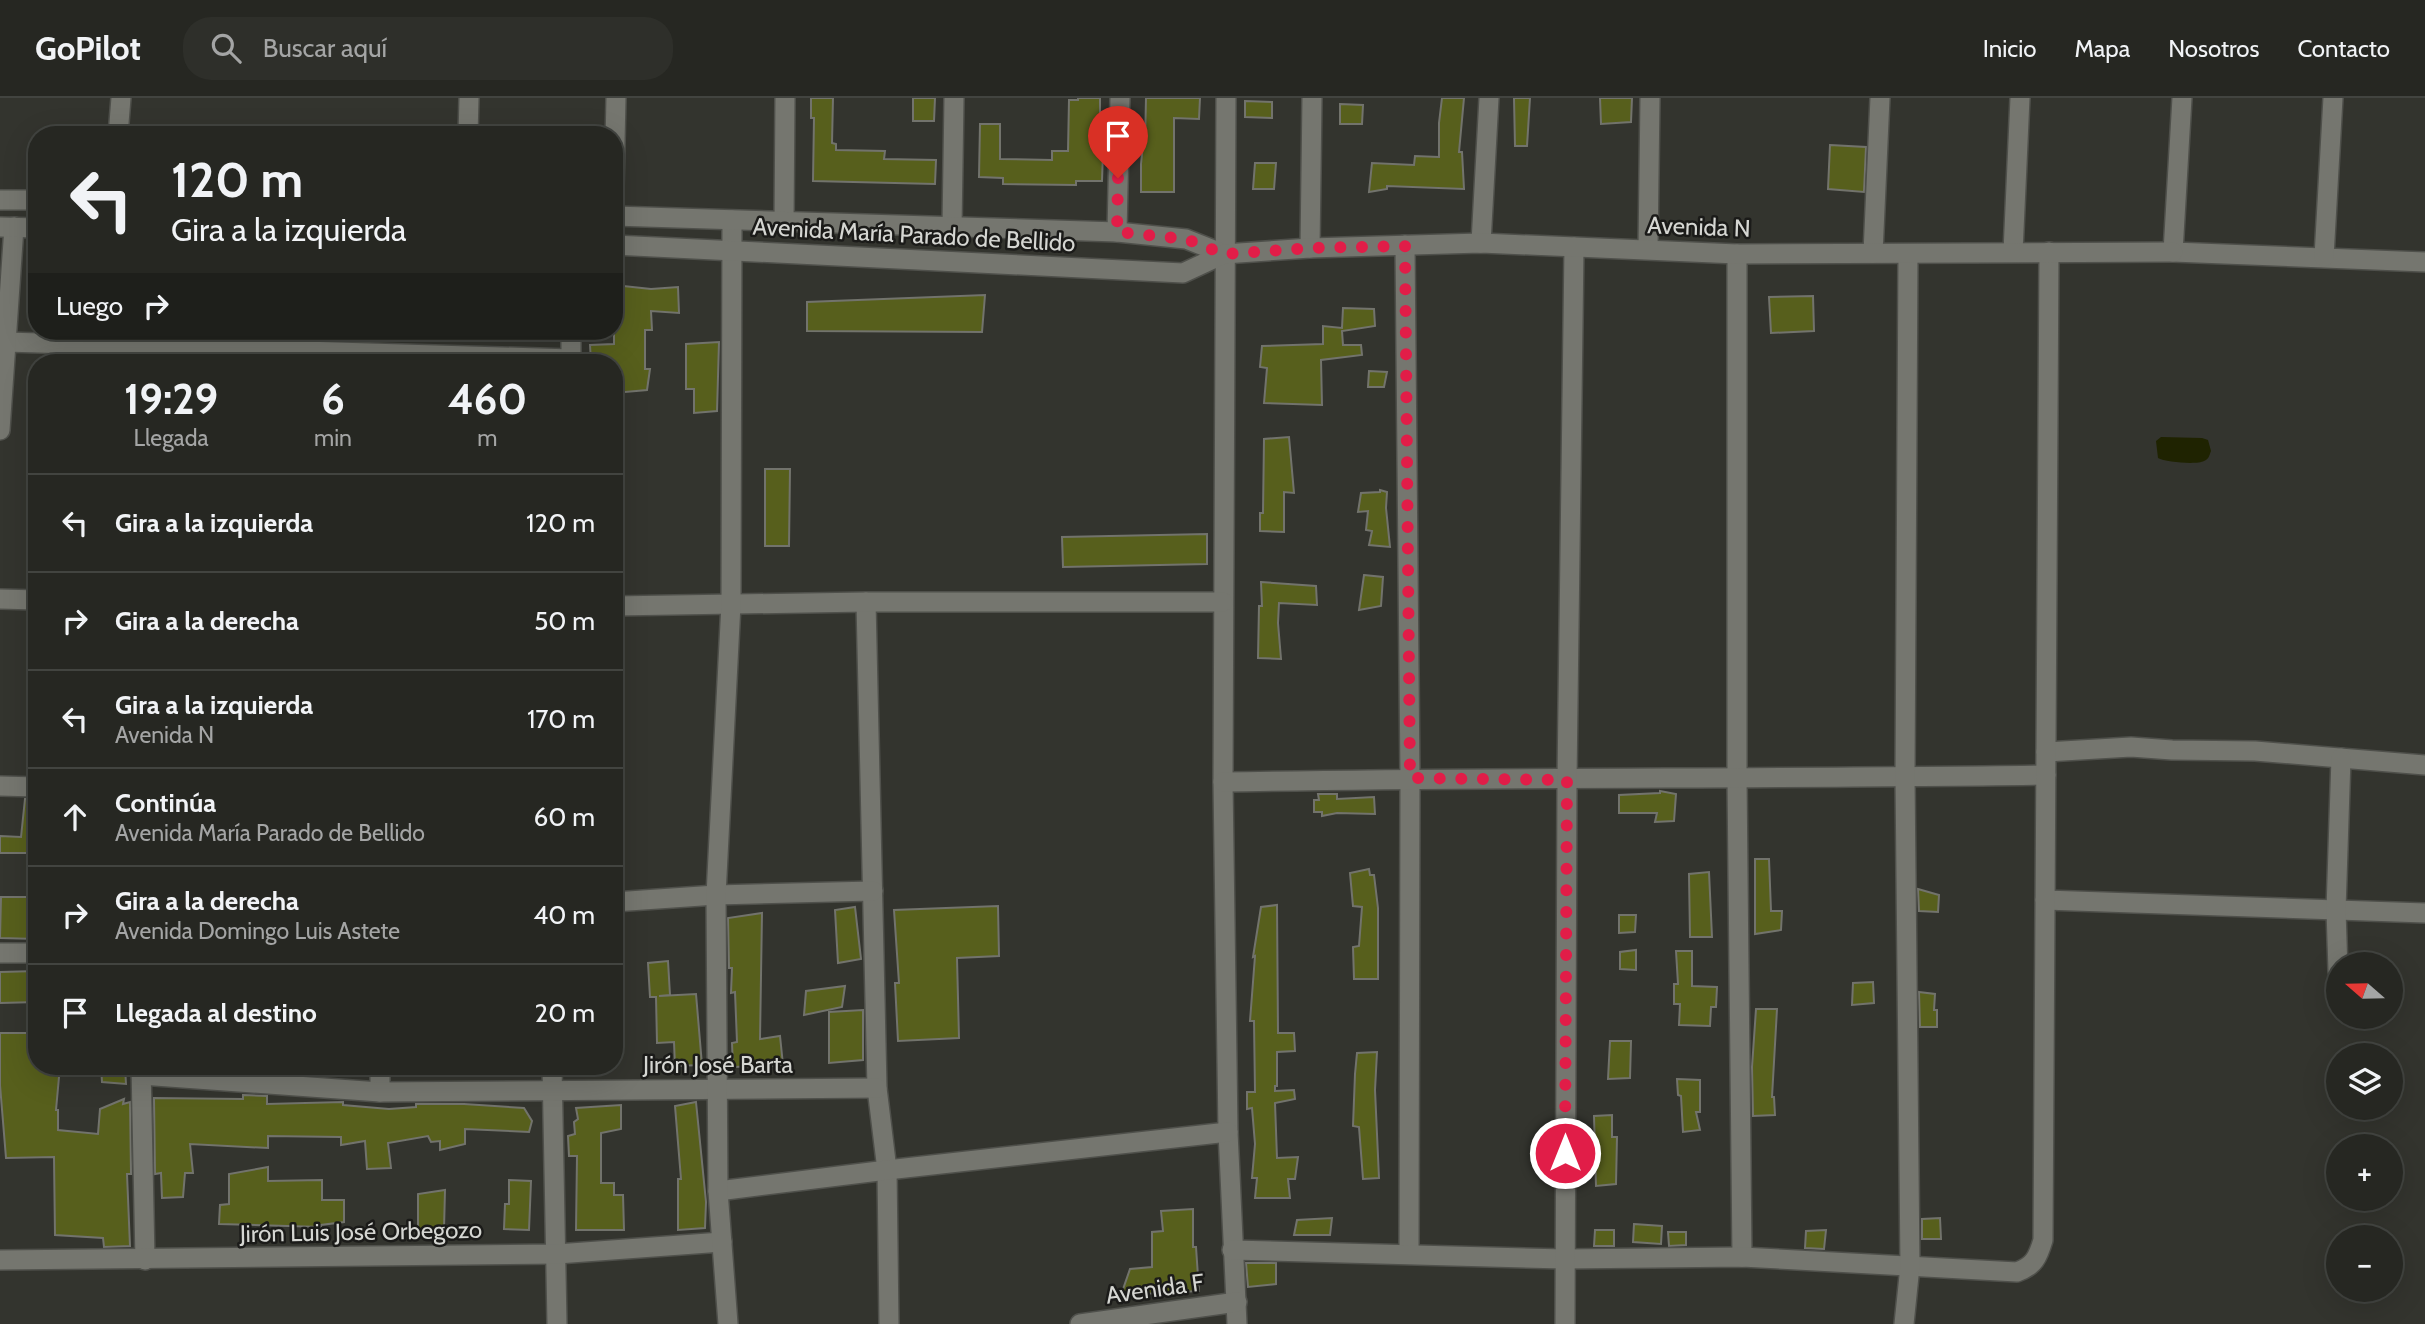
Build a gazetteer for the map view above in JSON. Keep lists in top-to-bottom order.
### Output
{
  "streets": {
    "street": [
      "Avenida N",
      "Avenida María Parado de Bellido",
      "Jirón José Barta",
      "Jirón Luis José Orbegozo",
      "Avenida F"
    ]
  },
  "crossings": [
    ["Avenida N", "Avenida María Parado de Bellido"]
  ],
  "north": "left",
  "page": {
    "header": "GoPilot",
    "search": "Buscar aquí",
    "nav": [
      "Inicio",
      "Mapa",
      "Nosotros",
      "Contacto"
    ],
    "turn": ["120 m", "Gira a la izquierda"],
    "then": "Luego",
    "eta": [
      "19:29",
      "Llegada",
      "6",
      "min",
      "460",
      "m"
    ],
    "list": [
      {
        "name": "Gira a la izquierda",
        "value": "120 m"
      },
      {
        "name": "Gira a la derecha",
        "value": "50 m"
      },
      {
        "name": "Gira a la izquierda",
        "note": "Avenida N",
        "value": "170 m"
      },
      {
        "name": "Continúa",
        "note": "Avenida María Parado de Bellido",
        "value": "60 m"
      },
      {
        "name": "Gira a la derecha",
        "note": "Avenida Domingo Luis Astete",
        "value": "40 m"
      },
      {
        "name": "Llegada al destino",
        "value": "20 m"
      }
    ],
    "map_buttons": ["+", "−"]
  }
}
